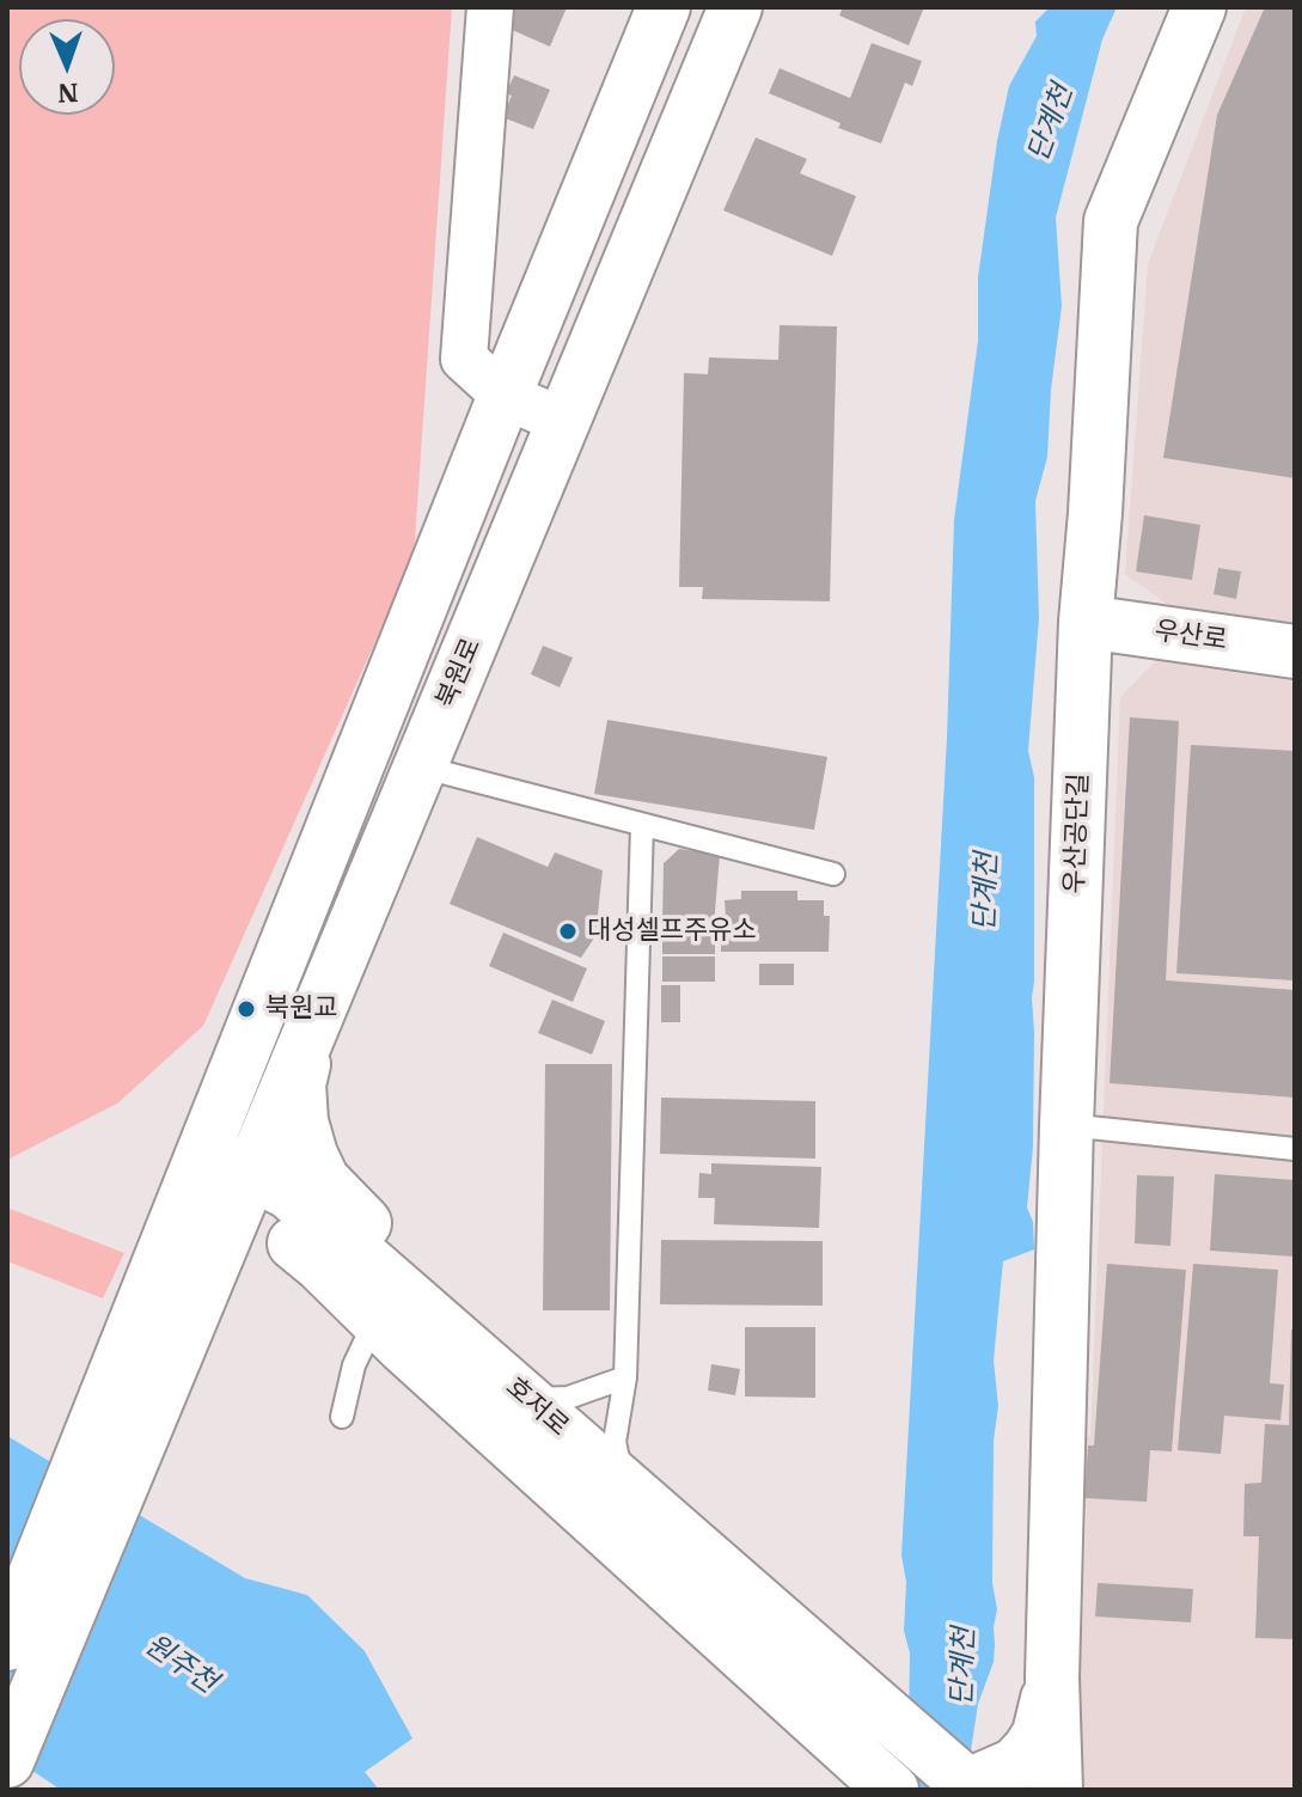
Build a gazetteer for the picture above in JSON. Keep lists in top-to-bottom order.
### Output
{
  "streets": {
    "street": [
      "우산로",
      "북원로",
      "우산공단길",
      "호저로"
    ]
  },
  "crossings": [
    ["우산로", "우산공단길"],
    ["북원로", "호저로"]
  ],
  "water": ["단계천", "원주천"],
  "places": ["대성셀프주유소", "북원교"],
  "north": "bottom"
}
